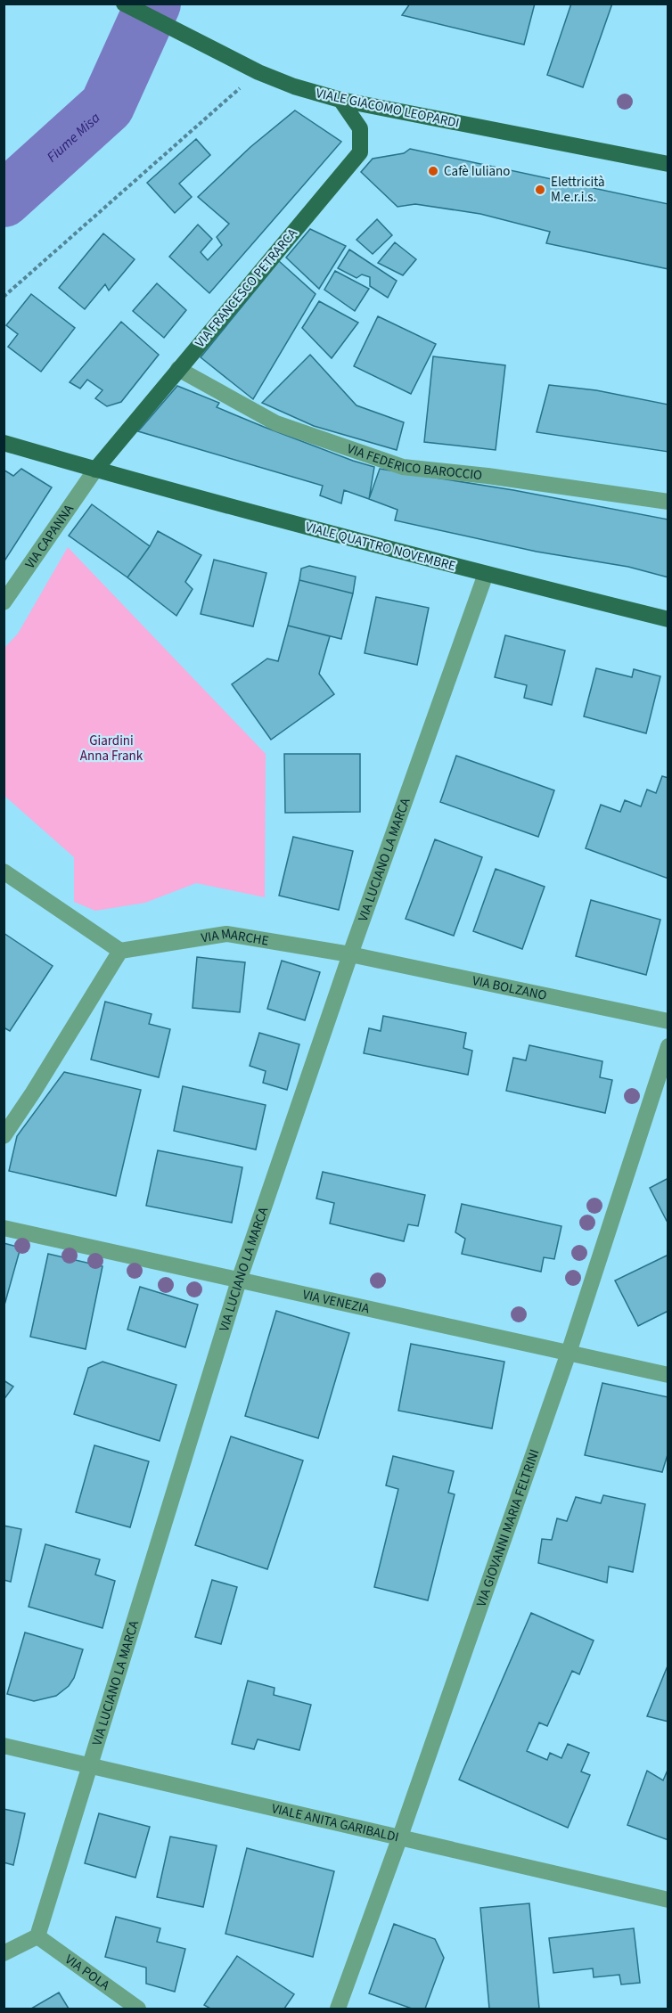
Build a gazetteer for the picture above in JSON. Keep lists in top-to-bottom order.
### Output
{
  "streets": {
    "main road": ["VIALE GIACOMO LEOPARDI", "VIA FRANCESCO PETRARCA", "VIALE QUATTRO NOVEMBRE"],
    "street": [
      "VIA FEDERICO BAROCCIO",
      "VIA CAPANNA",
      "VIA LUCIANO LA MARCA",
      "VIA MARCHE",
      "VIA BOLZANO",
      "VIA VENEZIA",
      "VIA GIOVANNI MARIA FELTRINI",
      "VIALE ANITA GARIBALDI",
      "VIA POLA"
    ]
  },
  "crossings": [
    ["VIALE GIACOMO LEOPARDI", "VIA FRANCESCO PETRARCA"],
    ["VIA FRANCESCO PETRARCA", "VIA FEDERICO BAROCCIO"],
    ["VIA FRANCESCO PETRARCA", "VIA CAPANNA"],
    ["VIA FRANCESCO PETRARCA", "VIALE QUATTRO NOVEMBRE"],
    ["VIA CAPANNA", "VIALE QUATTRO NOVEMBRE"],
    ["VIALE QUATTRO NOVEMBRE", "VIA LUCIANO LA MARCA"],
    ["VIA LUCIANO LA MARCA", "VIA MARCHE"],
    ["VIA LUCIANO LA MARCA", "VIA BOLZANO"],
    ["VIA LUCIANO LA MARCA", "VIA VENEZIA"],
    ["VIA LUCIANO LA MARCA", "VIALE ANITA GARIBALDI"],
    ["VIA LUCIANO LA MARCA", "VIA POLA"],
    ["VIA MARCHE", "VIA BOLZANO"],
    ["VIA VENEZIA", "VIA GIOVANNI MARIA FELTRINI"],
    ["VIA GIOVANNI MARIA FELTRINI", "VIALE ANITA GARIBALDI"]
  ],
  "water": ["Fiume Misa"],
  "parks": ["Giardini Anna Frank"],
  "places": ["Cafè Iuliano", "Elettricità M.e.r.i.s."]
}
